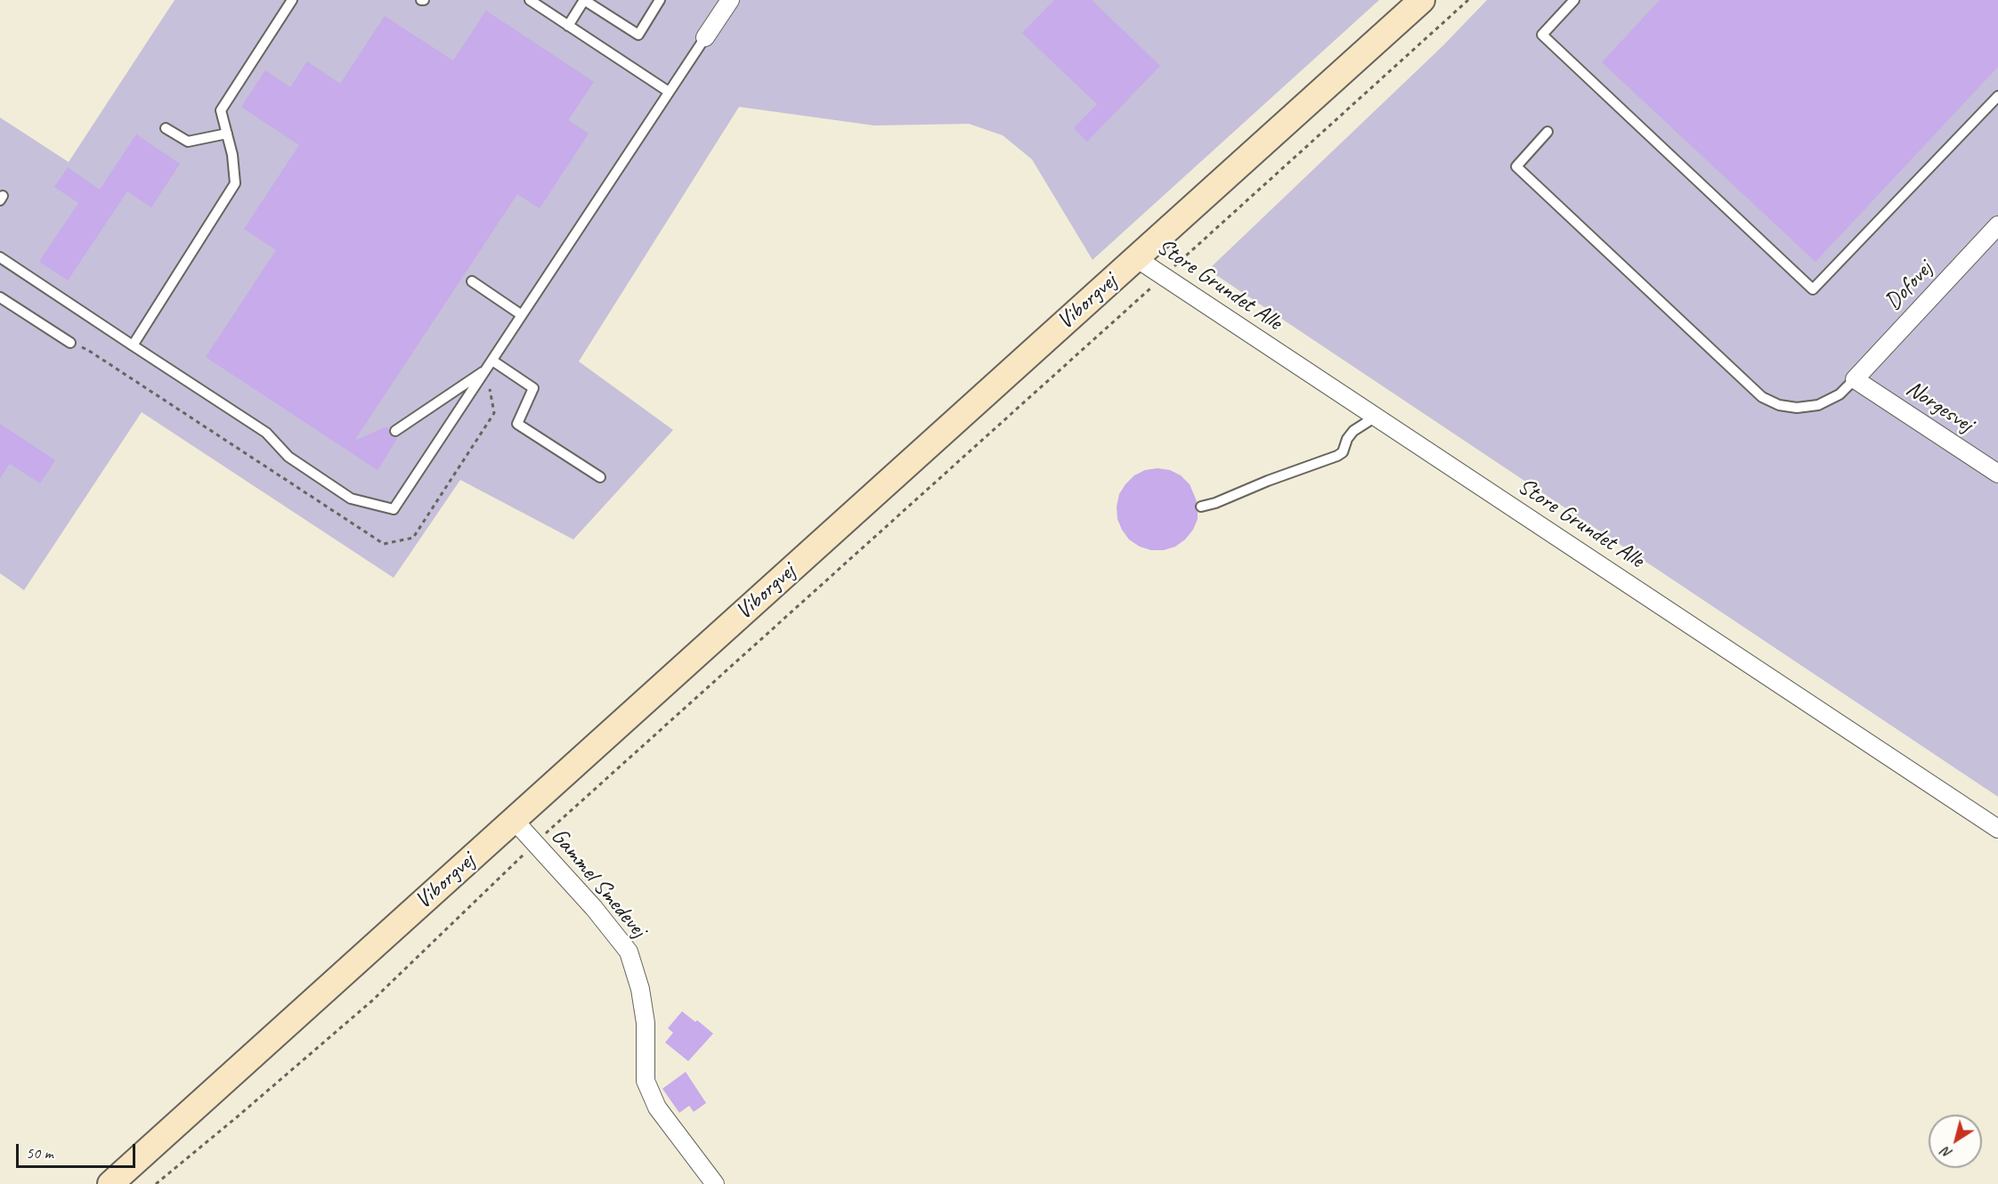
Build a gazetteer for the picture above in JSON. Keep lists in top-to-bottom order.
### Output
{
  "streets": {
    "street": [
      "Store Grundet Alle",
      "Dofovej",
      "Viborgvej",
      "Norgesvej",
      "Gammel Smedevej"
    ]
  },
  "crossings": [
    ["Store Grundet Alle", "Viborgvej"],
    ["Dofovej", "Norgesvej"],
    ["Viborgvej", "Gammel Smedevej"]
  ],
  "scale_bar": "50 m",
  "north": "bottom left"
}
